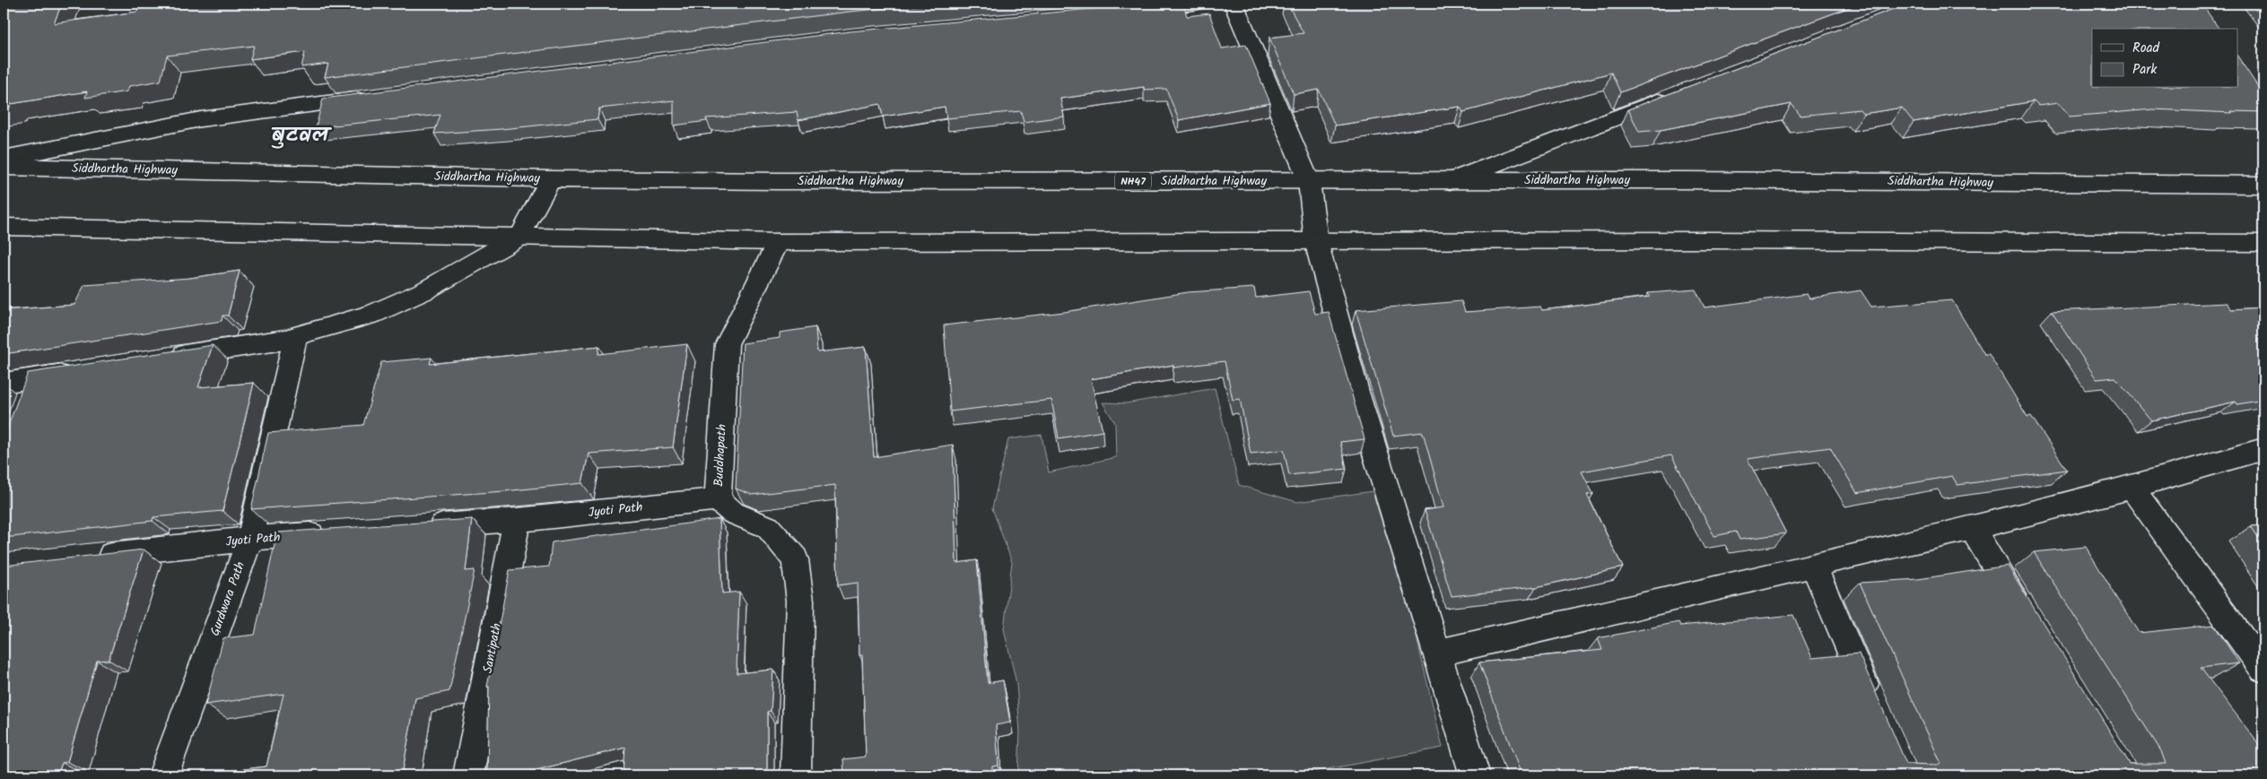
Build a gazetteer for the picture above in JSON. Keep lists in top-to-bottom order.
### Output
{
  "streets": {
    "main road": [
      "Siddhartha Highway",
      "NH47",
      "Buddhapath",
      "Jyoti Path",
      "Gurdwara Path",
      "Santipath"
    ]
  },
  "crossings": [
    ["Buddhapath", "Jyoti Path"],
    ["Jyoti Path", "Gurdwara Path"],
    ["Jyoti Path", "Santipath"]
  ],
  "districts": ["बुटवल"],
  "legend": ["Road", "Park"]
}
